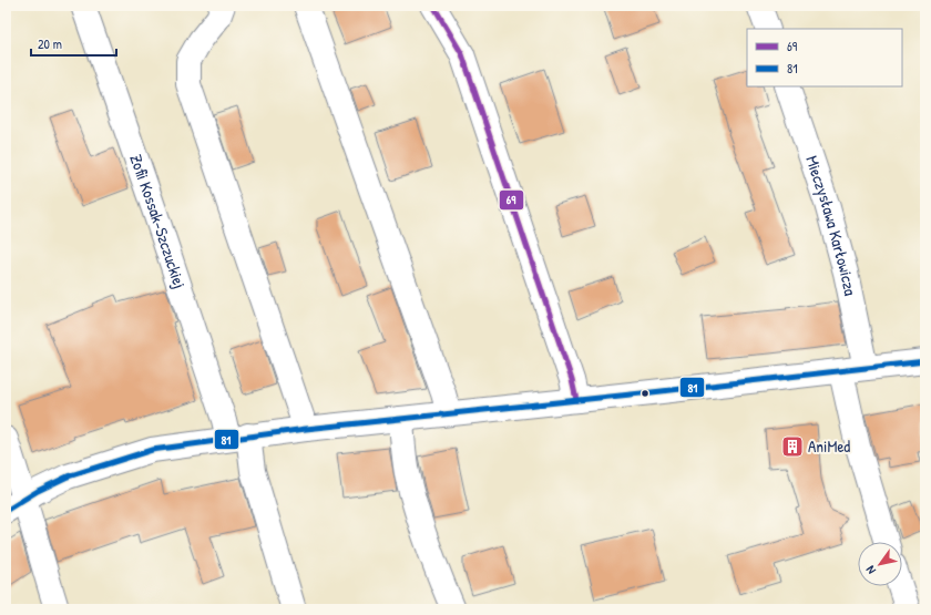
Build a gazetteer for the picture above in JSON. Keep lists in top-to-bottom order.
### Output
{
  "streets": {
    "street": ["Zofii Kossak-Szczuckiej", "Mieczysława Karłowicza"]
  },
  "places": {
    "building": ["AniMed"]
  },
  "lines": ["transit line 69", "transit line 81"],
  "legend": ["69", "81"],
  "scale_bar": "20 m",
  "north": "bottom left"
}
